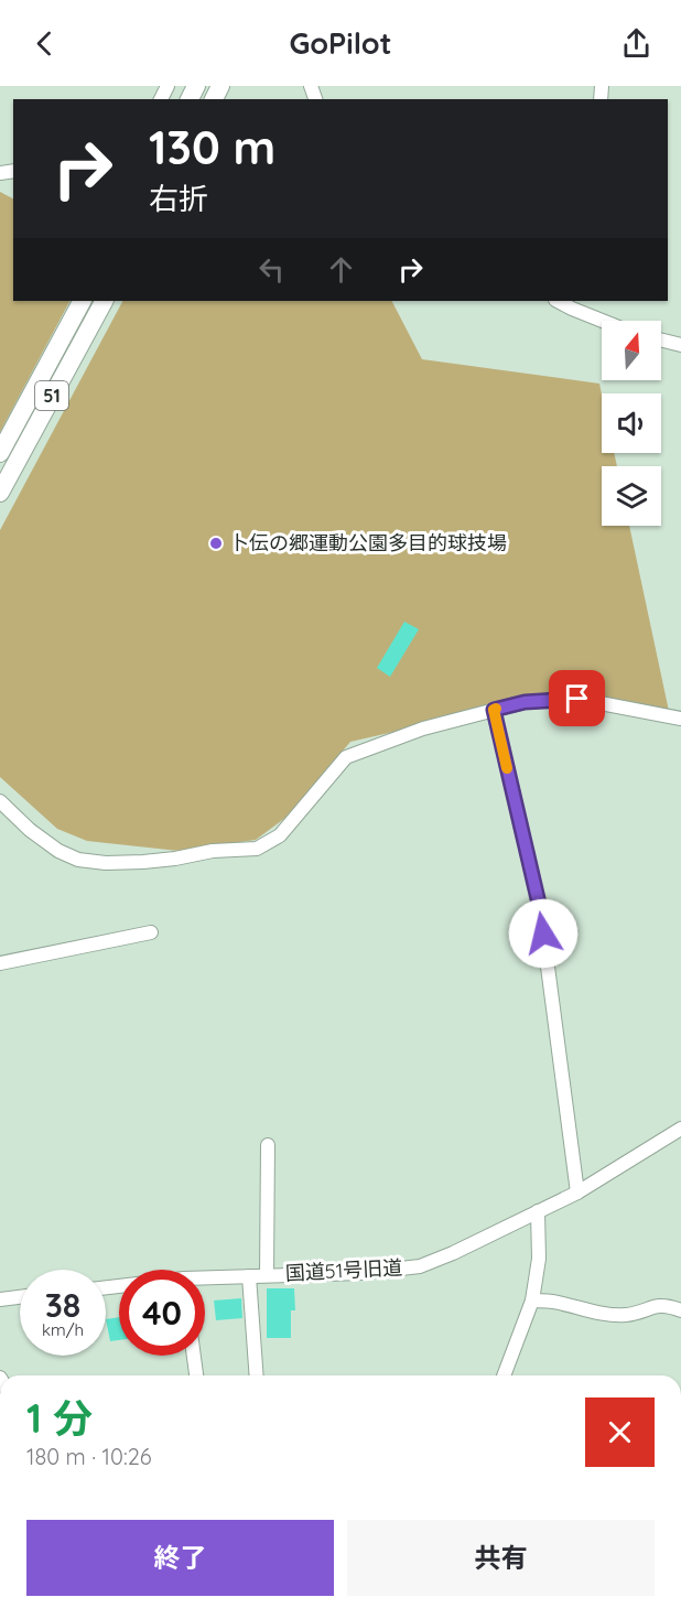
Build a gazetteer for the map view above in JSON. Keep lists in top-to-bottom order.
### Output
{
  "streets": {
    "highway": ["51"],
    "street": ["国道51号旧道"]
  },
  "places": ["卜伝の郷運動公園多目的球技場"],
  "north": "top",
  "page": {
    "header": "GoPilot",
    "turn": ["130 m", "右折"],
    "speed": "38 km/h",
    "limit": "40",
    "heading": ["1 分", "180 m · 10:26"],
    "buttons": ["終了", "共有"]
  }
}
